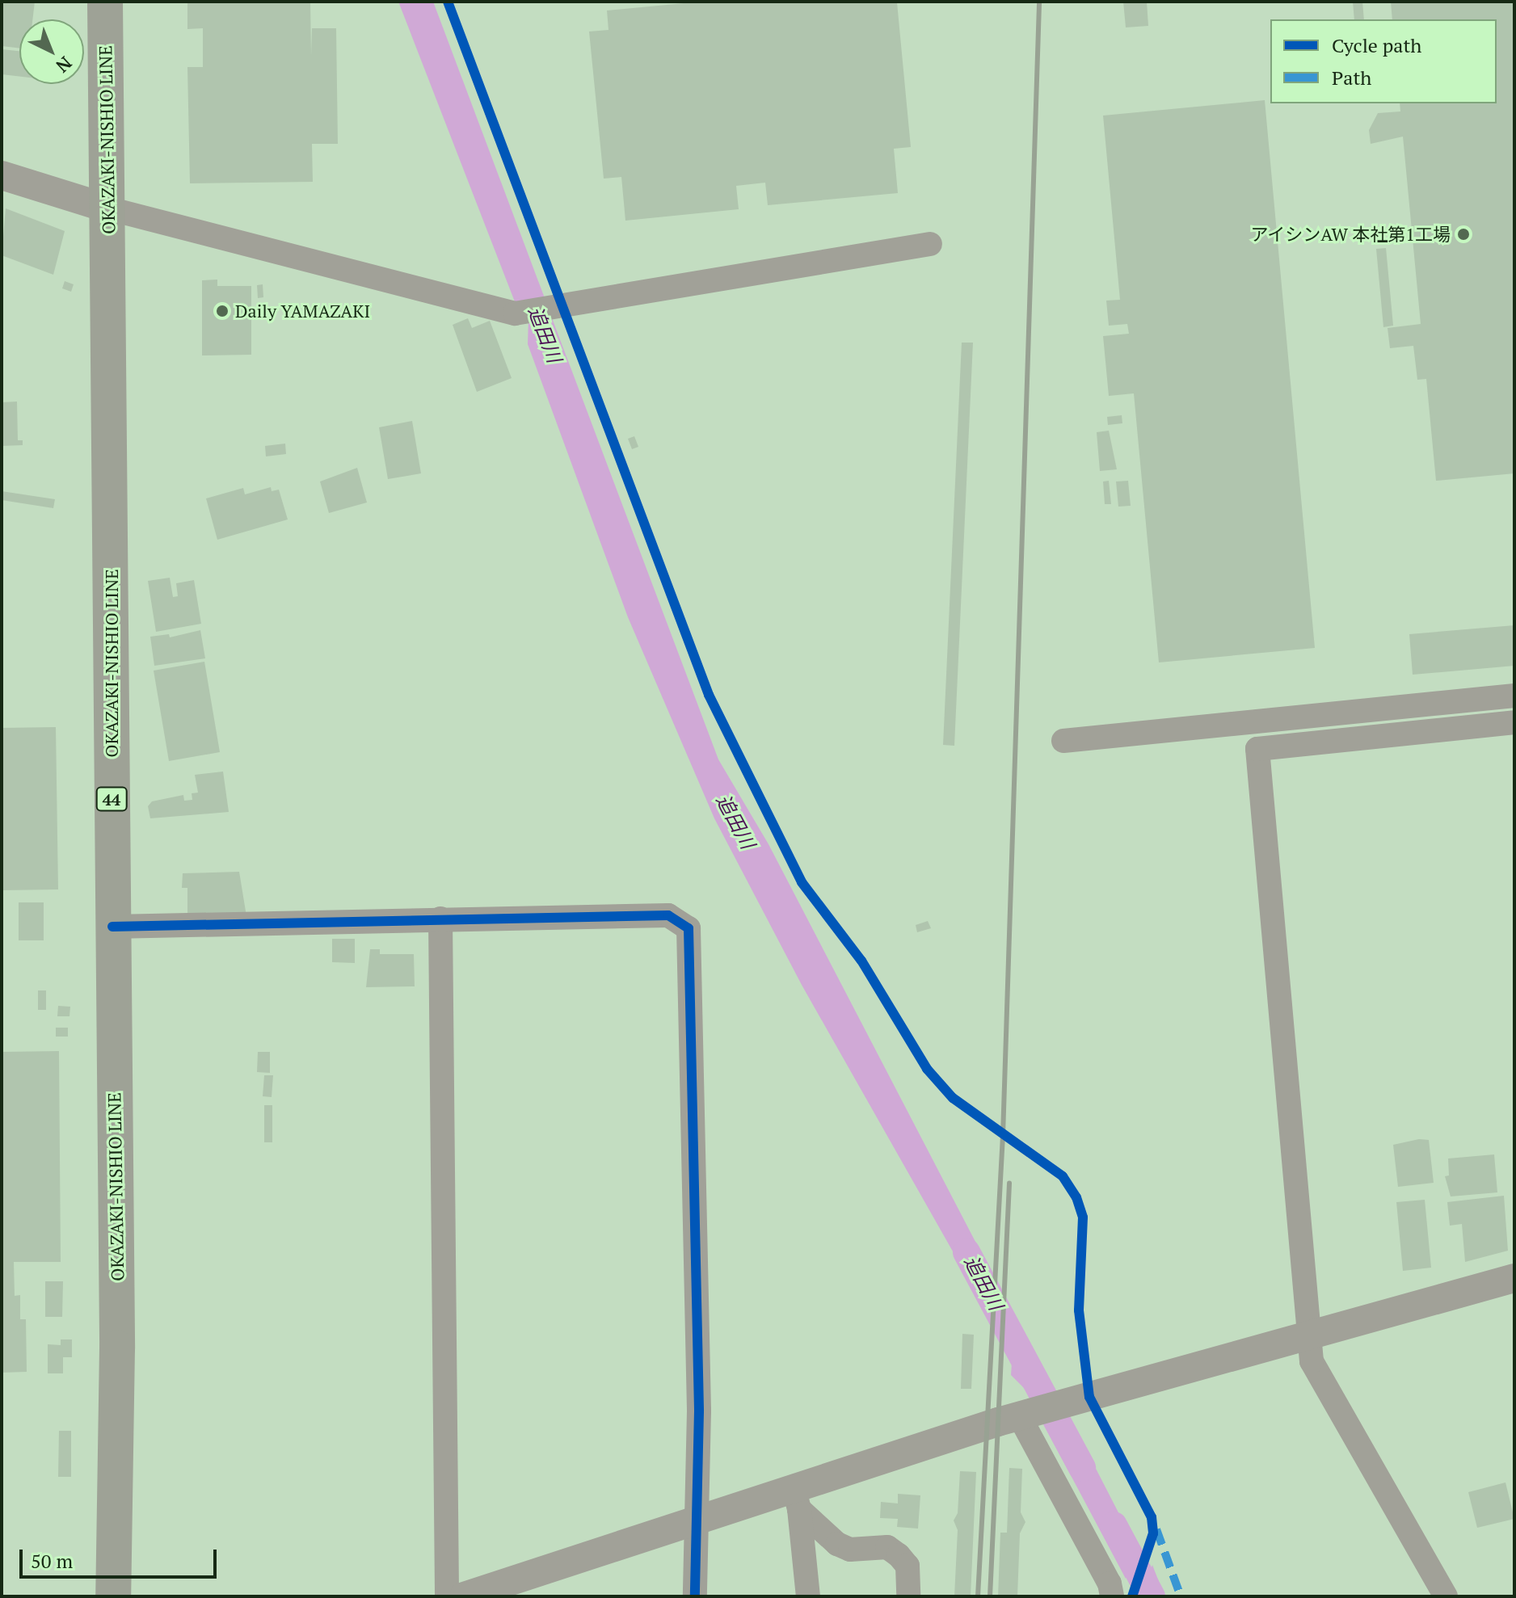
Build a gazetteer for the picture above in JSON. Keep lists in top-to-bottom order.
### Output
{
  "streets": {
    "main road": ["OKAZAKI-NISHIO LINE", "44"]
  },
  "water": ["追田川"],
  "places": ["アイシンAW 本社第1工場", "Daily YAMAZAKI"],
  "legend": ["Cycle path", "Path"],
  "scale_bar": "50 m",
  "north": "bottom right"
}
